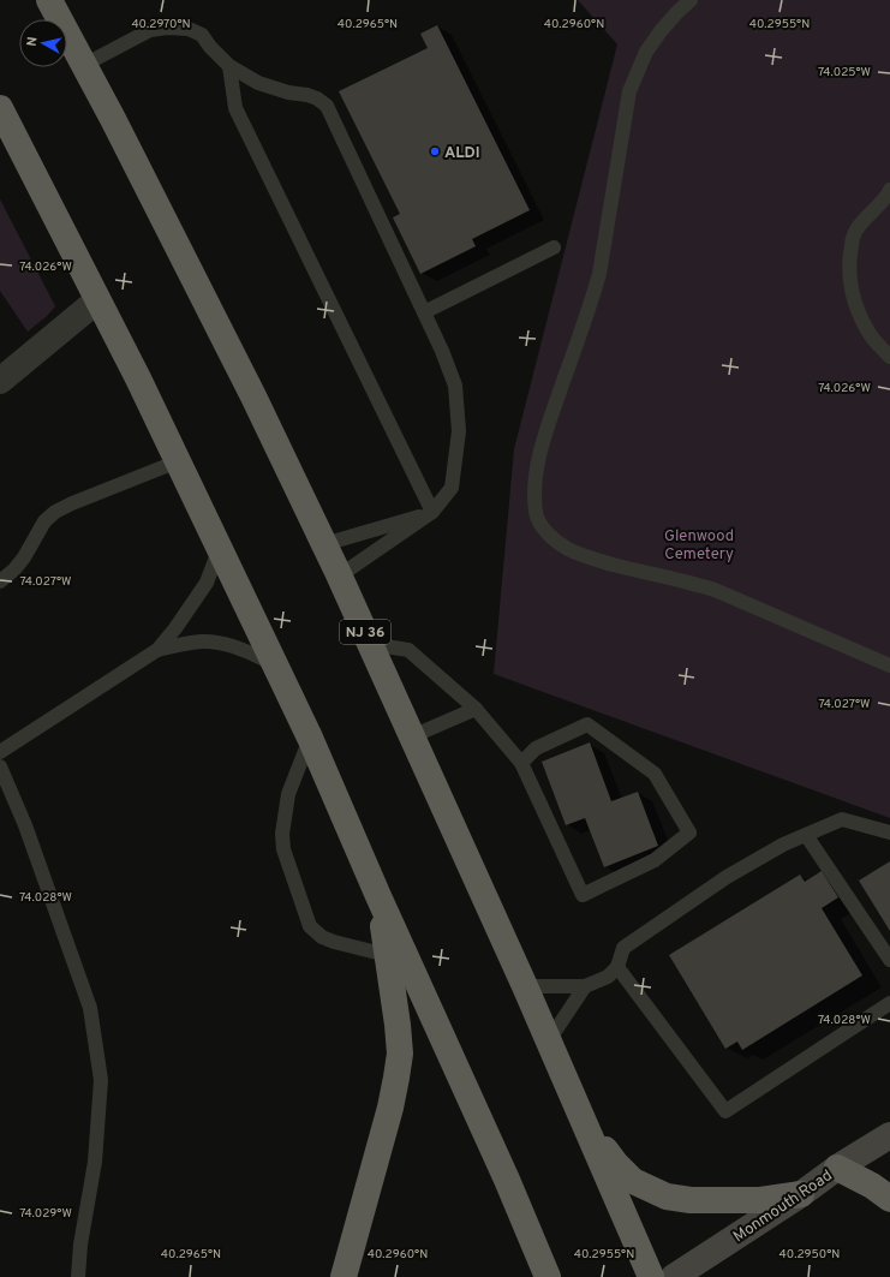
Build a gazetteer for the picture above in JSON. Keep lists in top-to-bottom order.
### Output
{
  "streets": {
    "highway": ["NJ 36"],
    "main road": ["Monmouth Road"]
  },
  "parks": ["Glenwood Cemetery"],
  "places": ["ALDI"],
  "north": "left",
  "coordinates": [
    "40.2970°N",
    "40.2965°N",
    "40.2960°N",
    "40.2955°N",
    "74.025°W",
    "74.026°W",
    "74.027°W",
    "74.028°W",
    "74.029°W",
    "40.2950°N"
  ]
}
